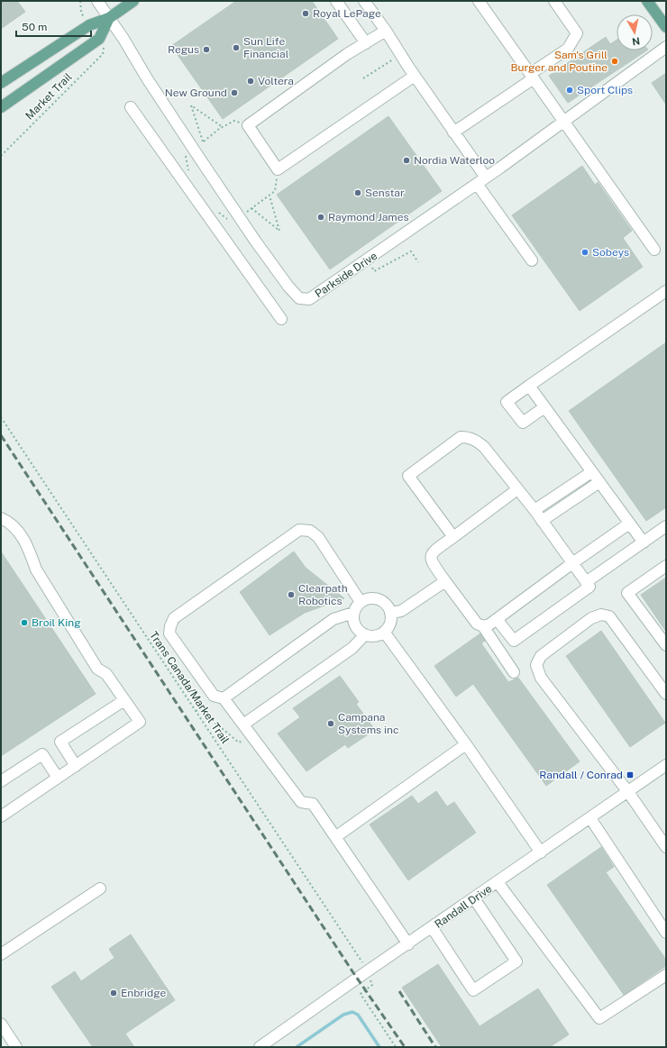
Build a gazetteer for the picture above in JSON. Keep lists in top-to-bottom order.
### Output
{
  "streets": {
    "street": ["Parkside Drive", "Randall Drive"],
    "path": ["Market Trail", "Trans Canada/Market Trail"]
  },
  "places": {
    "other": [
      "Royal LePage",
      "Sun Life Financial",
      "Regus",
      "Sam's Grill Burger and Poutine",
      "Voltera",
      "Sport Clips",
      "New Ground",
      "Nordia Waterloo",
      "Senstar",
      "Raymond James",
      "Sobeys",
      "Clearpath Robotics",
      "Broil King",
      "Campana Systems inc",
      "Enbridge"
    ],
    "transit": ["Randall / Conrad"]
  },
  "scale_bar": "50 m",
  "north": "bottom"
}
